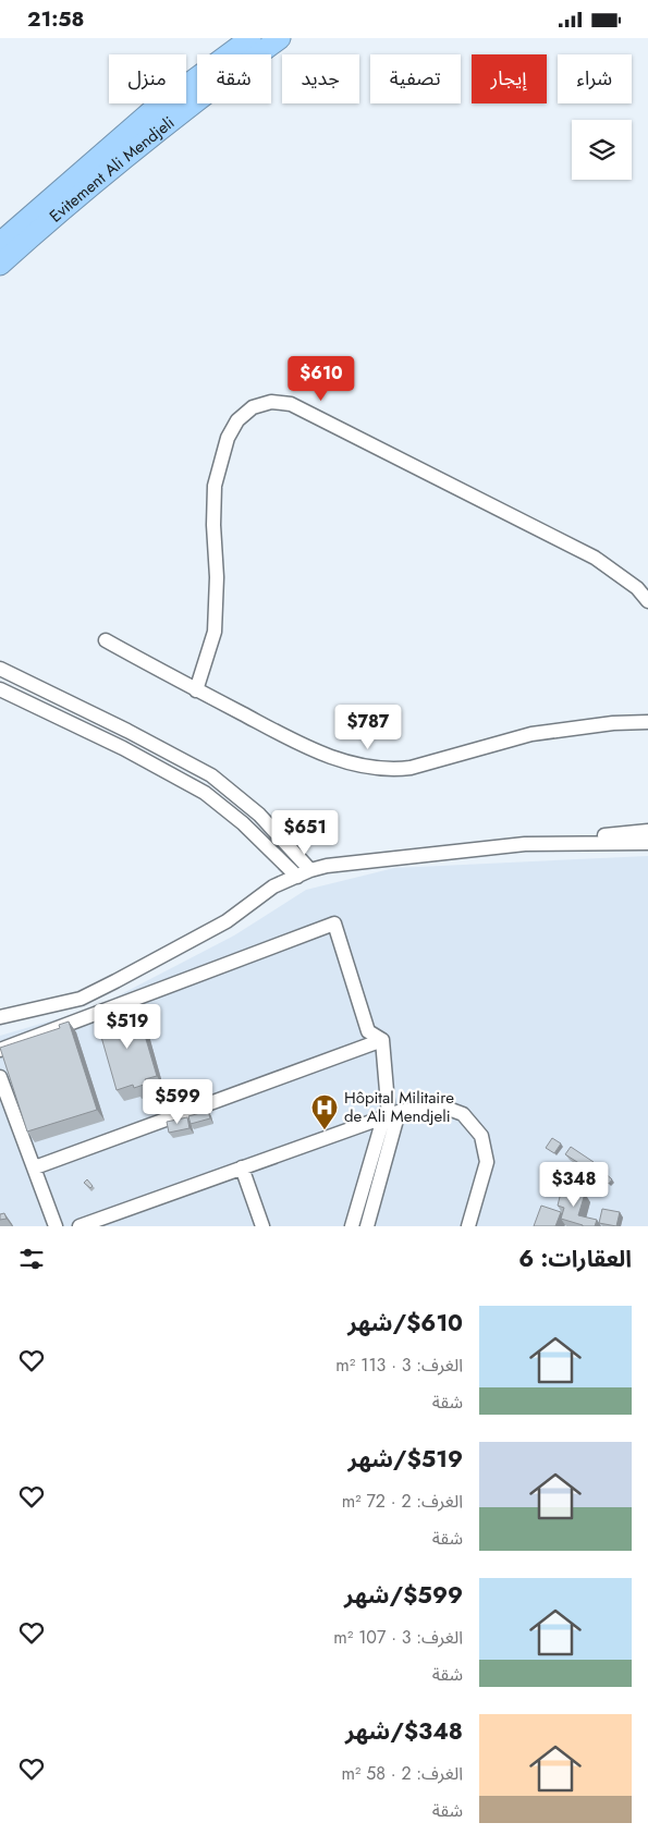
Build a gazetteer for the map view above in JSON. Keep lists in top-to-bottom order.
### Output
{
  "streets": {
    "highway": ["Evitement Ali Mendjeli"]
  },
  "places": {
    "hospital": ["Hôpital Militaire de Ali Mendjeli"]
  },
  "page": {
    "status": "21:58",
    "chip": [
      "شراء",
      "إيجار",
      "تصفية",
      "جديد",
      "شقة",
      "منزل"
    ],
    "price": [
      "$610",
      "$787",
      "$651",
      "$519",
      "$599",
      "$348"
    ],
    "heading": "العقارات: 6",
    "list": [
      {
        "name": "$610/شهر",
        "note": "الغرف: 3 · 113 m² · شقة"
      },
      {
        "name": "$519/شهر",
        "note": "الغرف: 2 · 72 m² · شقة"
      },
      {
        "name": "$599/شهر",
        "note": "الغرف: 3 · 107 m² · شقة"
      },
      {
        "name": "$348/شهر",
        "note": "الغرف: 2 · 58 m² · شقة"
      }
    ]
  }
}
